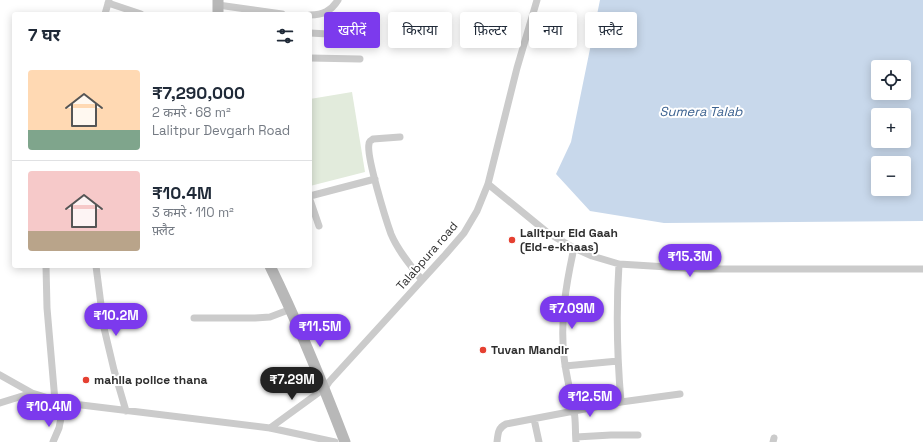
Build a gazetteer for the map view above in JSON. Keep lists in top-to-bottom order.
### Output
{
  "streets": {
    "street": ["Talabpura road"]
  },
  "water": ["Sumera Talab"],
  "places": ["Lalitpur Eid Gaah (Eid-e-khaas)", "Tuvan Mandir", "mahila police thana"],
  "page": {
    "chip": [
      "खरीदें",
      "किराया",
      "फ़िल्टर",
      "नया",
      "फ़्लैट"
    ],
    "heading": "7 घर",
    "map_buttons": ["+", "−"],
    "list": [
      {
        "name": "₹7,290,000",
        "note": "2 कमरे · 68 m² · Lalitpur Devgarh Road"
      },
      {
        "name": "₹10.4M",
        "note": "3 कमरे · 110 m² · फ़्लैट"
      }
    ],
    "price": [
      "₹15.3M",
      "₹7.09M",
      "₹10.2M",
      "₹11.5M",
      "₹7.29M",
      "₹12.5M",
      "₹10.4M"
    ]
  }
}
